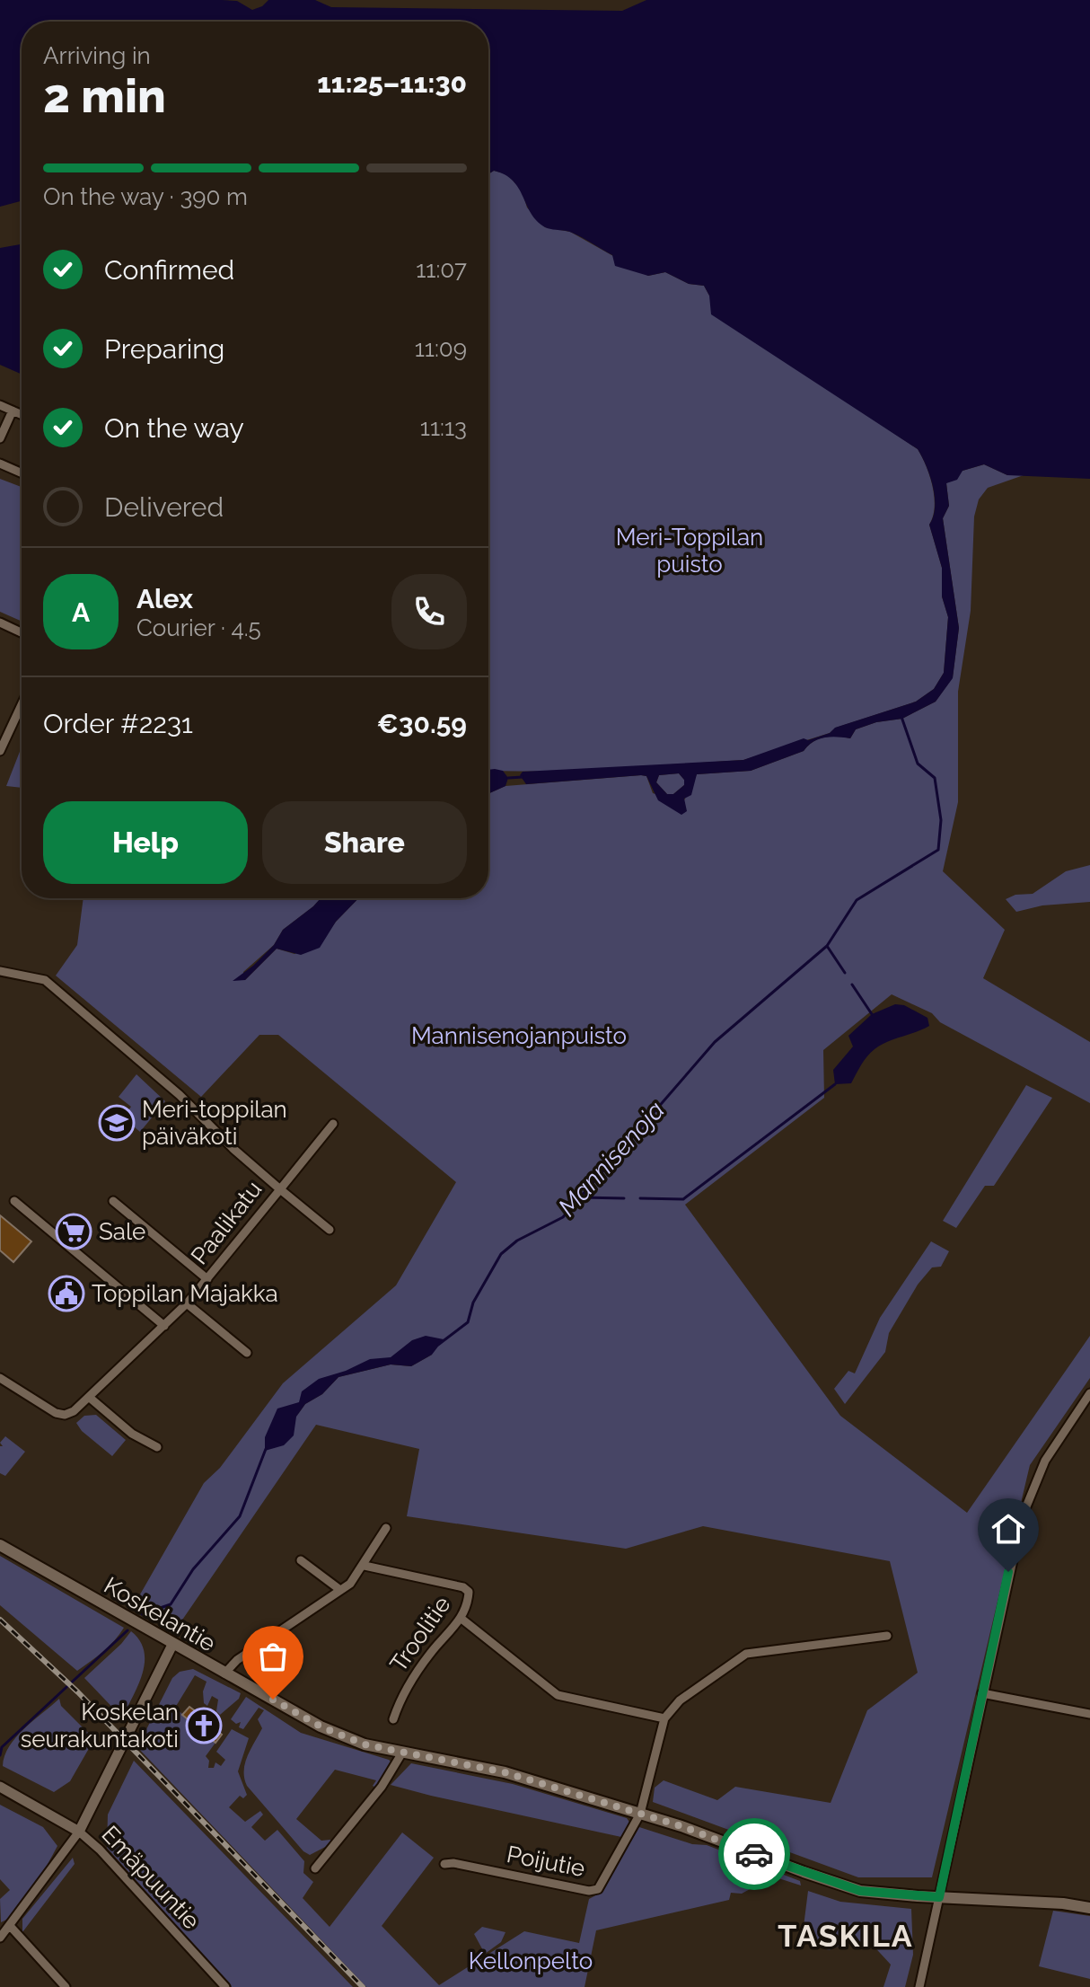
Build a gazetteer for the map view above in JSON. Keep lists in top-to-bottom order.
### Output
{
  "streets": {
    "main road": ["Koskelantie"],
    "street": [
      "Paalikatu",
      "Troolitie",
      "Poijutie",
      "Emäpuuntie"
    ]
  },
  "crossings": [
    ["Koskelantie", "Poijutie"]
  ],
  "districts": ["TASKILA"],
  "water": ["Mannisenoja"],
  "parks": ["Meri-Toppilan puisto", "Mannisenojanpuisto", "Kellonpelto"],
  "places": {
    "school or university": ["Meri-toppilan päiväkoti"],
    "supermarket": ["Sale"],
    "public building": ["Toppilan Majakka"],
    "church": ["Koskelan seurakuntakoti"]
  },
  "page": {
    "heading": ["2 min", "Arriving in", "11:25–11:30"],
    "panel": [
      "Alex",
      "Courier · 4.5",
      "Order #2231",
      "€30.59"
    ],
    "bar": "On the way · 390 m",
    "list": [
      ["Confirmed", "11:07"],
      ["Preparing", "11:09"],
      ["On the way", "11:13"],
      "Delivered"
    ],
    "round": "A",
    "buttons": ["Help", "Share"]
  }
}
